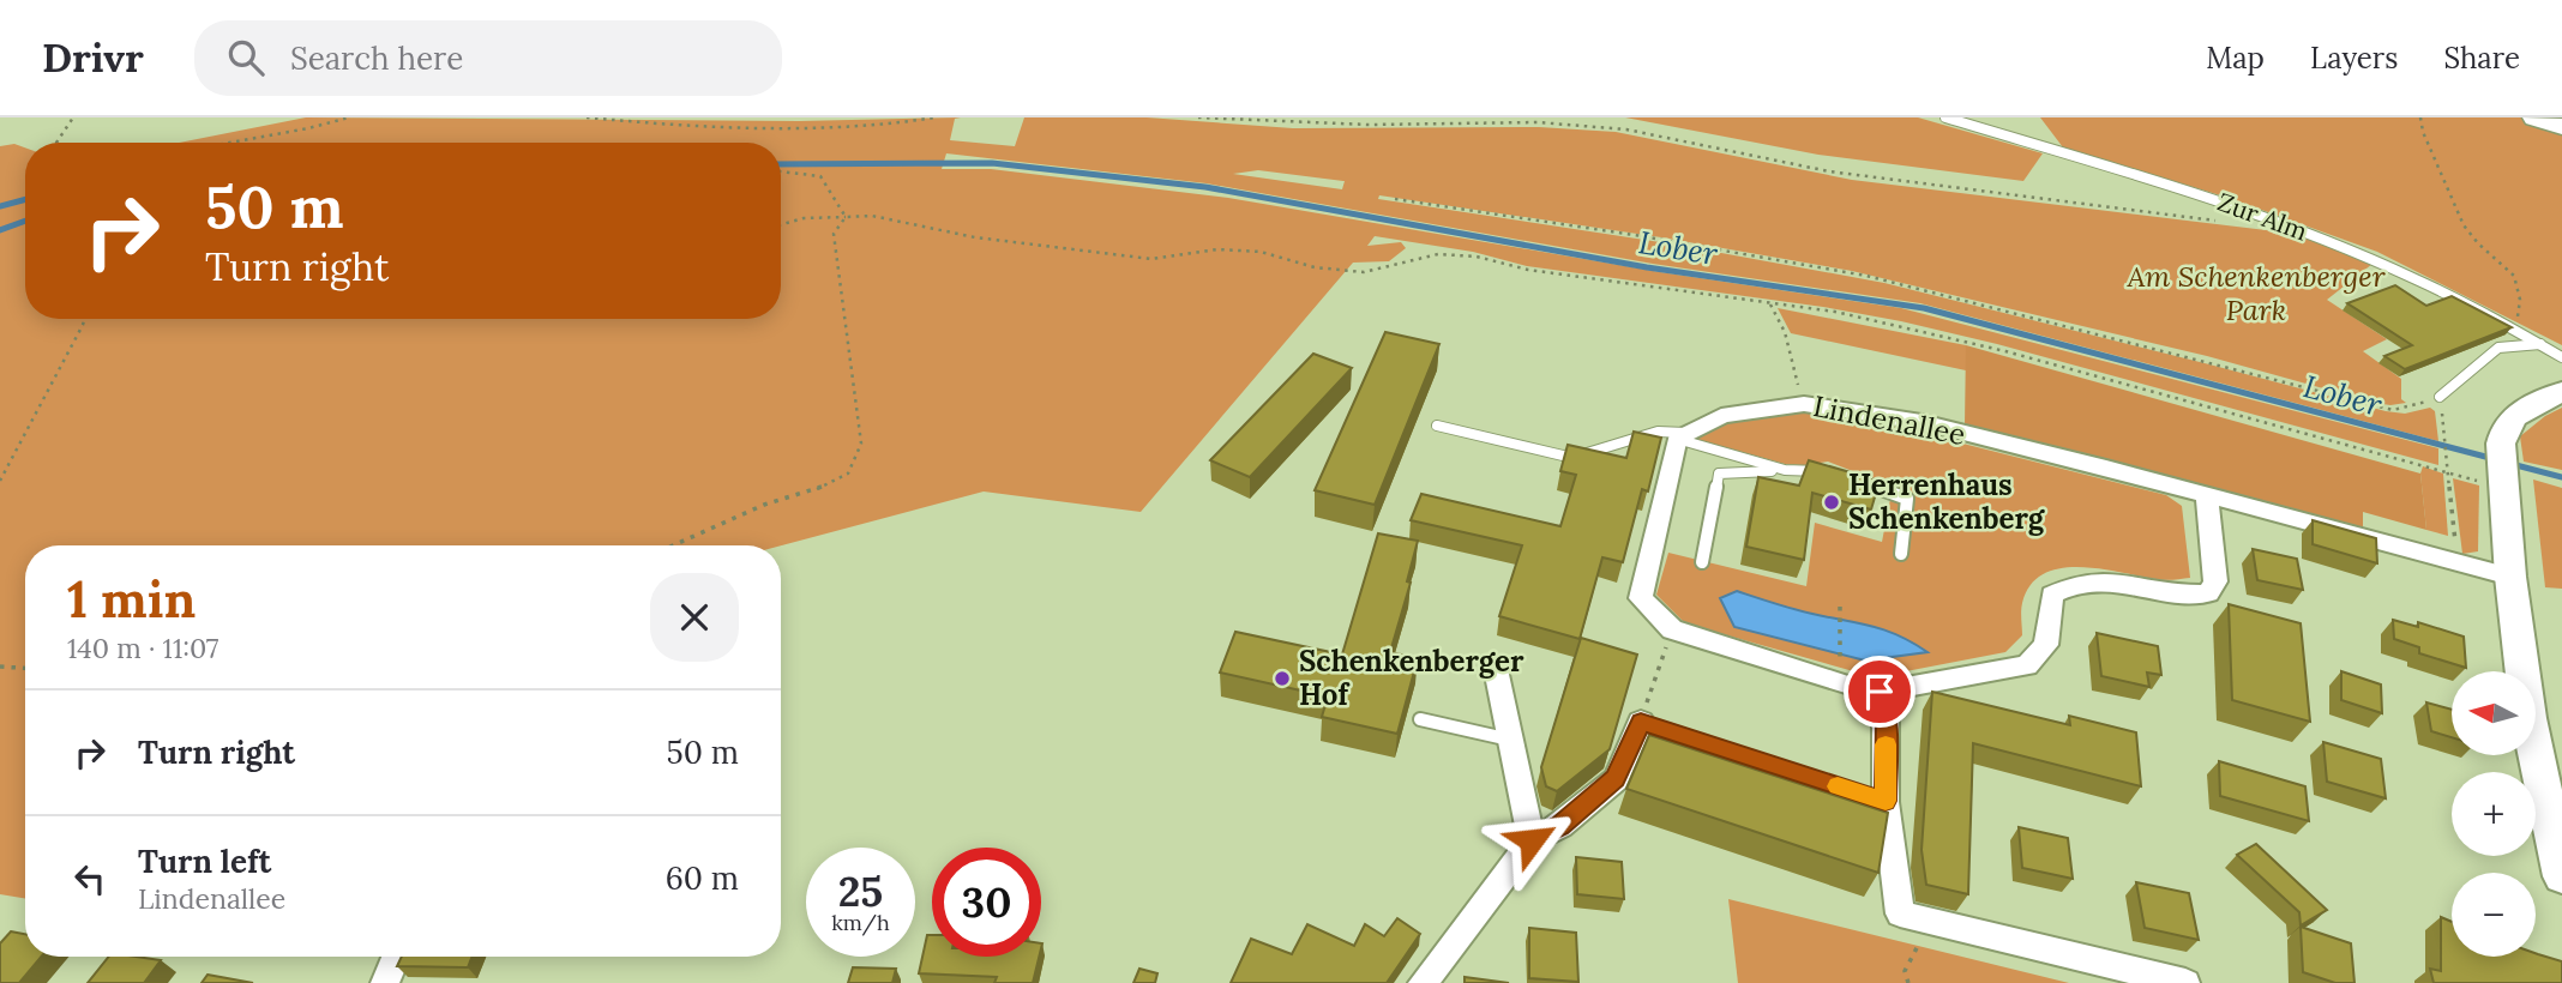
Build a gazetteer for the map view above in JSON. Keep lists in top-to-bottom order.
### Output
{
  "streets": {
    "street": ["Lindenallee"],
    "lane": ["Zur Alm"]
  },
  "water": ["Lober"],
  "parks": ["Am Schenkenberger Park"],
  "places": ["Herrenhaus Schenkenberg", "Schenkenberger Hof"],
  "north": "left",
  "page": {
    "header": "Drivr",
    "search": "Search here",
    "nav": ["Map", "Layers", "Share"],
    "turn": ["50 m", "Turn right"],
    "heading": ["1 min", "140 m · 11:07"],
    "map_buttons": ["+", "−"],
    "list": [
      {
        "name": "Turn right",
        "value": "50 m"
      },
      {
        "name": "Turn left",
        "note": "Lindenallee",
        "value": "60 m"
      }
    ],
    "speed": "25 km/h",
    "limit": "30"
  }
}
